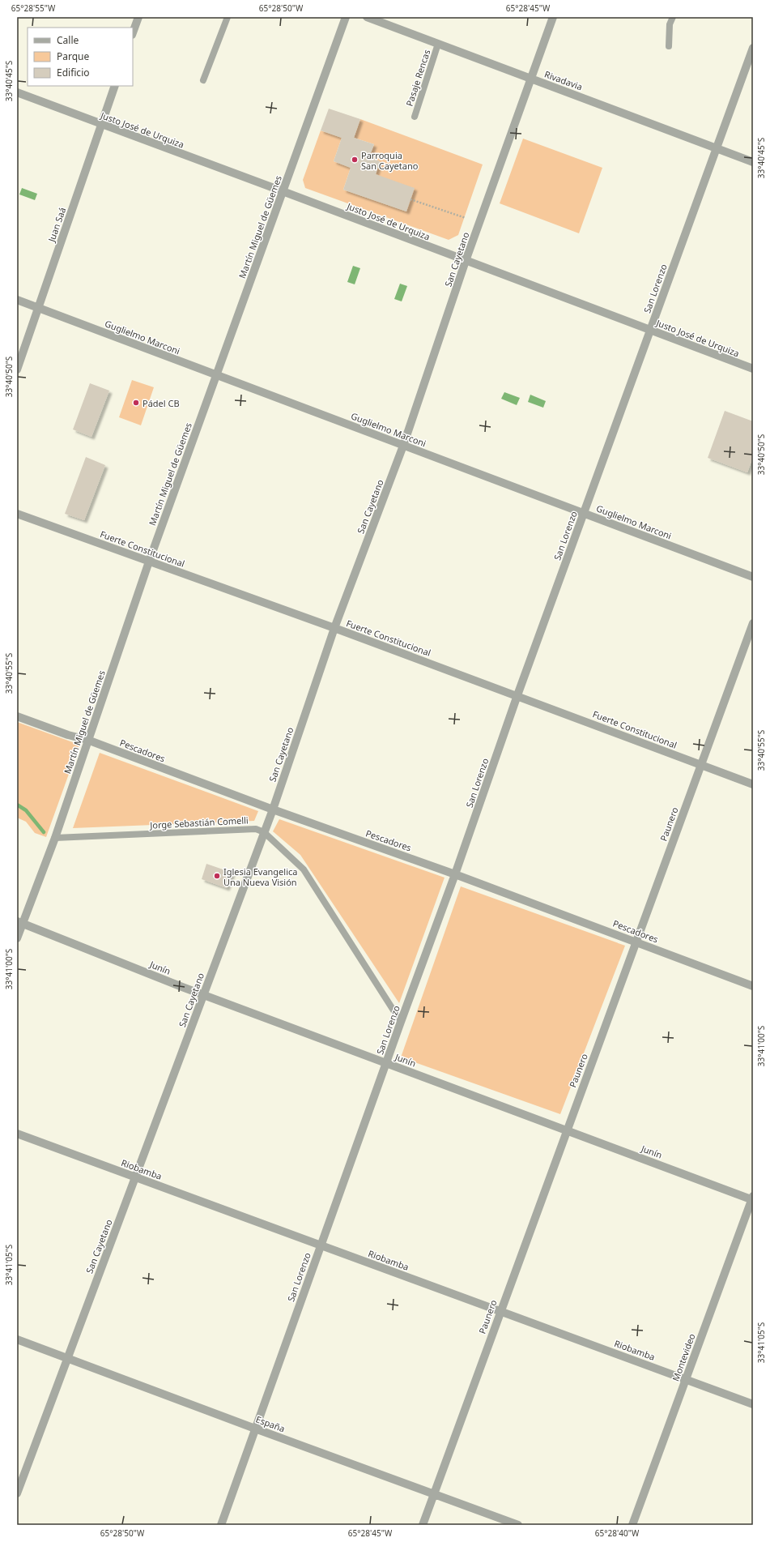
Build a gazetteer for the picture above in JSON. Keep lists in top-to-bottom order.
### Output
{
  "streets": {
    "street": [
      "Rivadavia",
      "Justo José de Urquiza",
      "Juan Saá",
      "Martín Miguel de Güemes",
      "San Cayetano",
      "San Lorenzo",
      "Guglielmo Marconi",
      "Fuerte Constitucional",
      "Pescadores",
      "Paunero",
      "Junín",
      "Riobamba",
      "Montevideo",
      "España"
    ],
    "lane": ["Pasaje Rencas", "Jorge Sebastián Comelli"]
  },
  "crossings": [
    ["Pasaje Rencas", "Rivadavia"],
    ["Rivadavia", "San Cayetano"],
    ["Rivadavia", "San Lorenzo"],
    ["Justo José de Urquiza", "Juan Saá"],
    ["Justo José de Urquiza", "Martín Miguel de Güemes"],
    ["Justo José de Urquiza", "San Cayetano"],
    ["Justo José de Urquiza", "San Lorenzo"],
    ["Juan Saá", "Guglielmo Marconi"],
    ["Martín Miguel de Güemes", "Guglielmo Marconi"],
    ["Martín Miguel de Güemes", "Fuerte Constitucional"],
    ["Martín Miguel de Güemes", "Pescadores"],
    ["Martín Miguel de Güemes", "Jorge Sebastián Comelli"],
    ["Martín Miguel de Güemes", "Junín"],
    ["San Cayetano", "Guglielmo Marconi"],
    ["San Cayetano", "Fuerte Constitucional"],
    ["San Cayetano", "Pescadores"],
    ["San Cayetano", "Jorge Sebastián Comelli"],
    ["San Cayetano", "Junín"],
    ["San Cayetano", "Riobamba"],
    ["San Cayetano", "España"],
    ["San Lorenzo", "Guglielmo Marconi"],
    ["San Lorenzo", "Fuerte Constitucional"],
    ["San Lorenzo", "Pescadores"],
    ["San Lorenzo", "Junín"],
    ["San Lorenzo", "Riobamba"],
    ["San Lorenzo", "España"],
    ["Fuerte Constitucional", "Paunero"],
    ["Pescadores", "Paunero"],
    ["Paunero", "Junín"],
    ["Paunero", "Riobamba"],
    ["Paunero", "España"],
    ["Junín", "Montevideo"],
    ["Riobamba", "Montevideo"]
  ],
  "places": ["Parroquia San Cayetano", "Pádel CB", "Iglesia Evangelica Una Nueva Visión"],
  "legend": ["Calle", "Parque", "Edificio"],
  "coordinates": [
    "65°28'55\"W",
    "65°28'50\"W",
    "65°28'45\"W",
    "33°40'45\"S",
    "33°40'50\"S",
    "33°40'55\"S",
    "33°41'00\"S",
    "33°41'05\"S",
    "65°28'40\"W"
  ]
}
